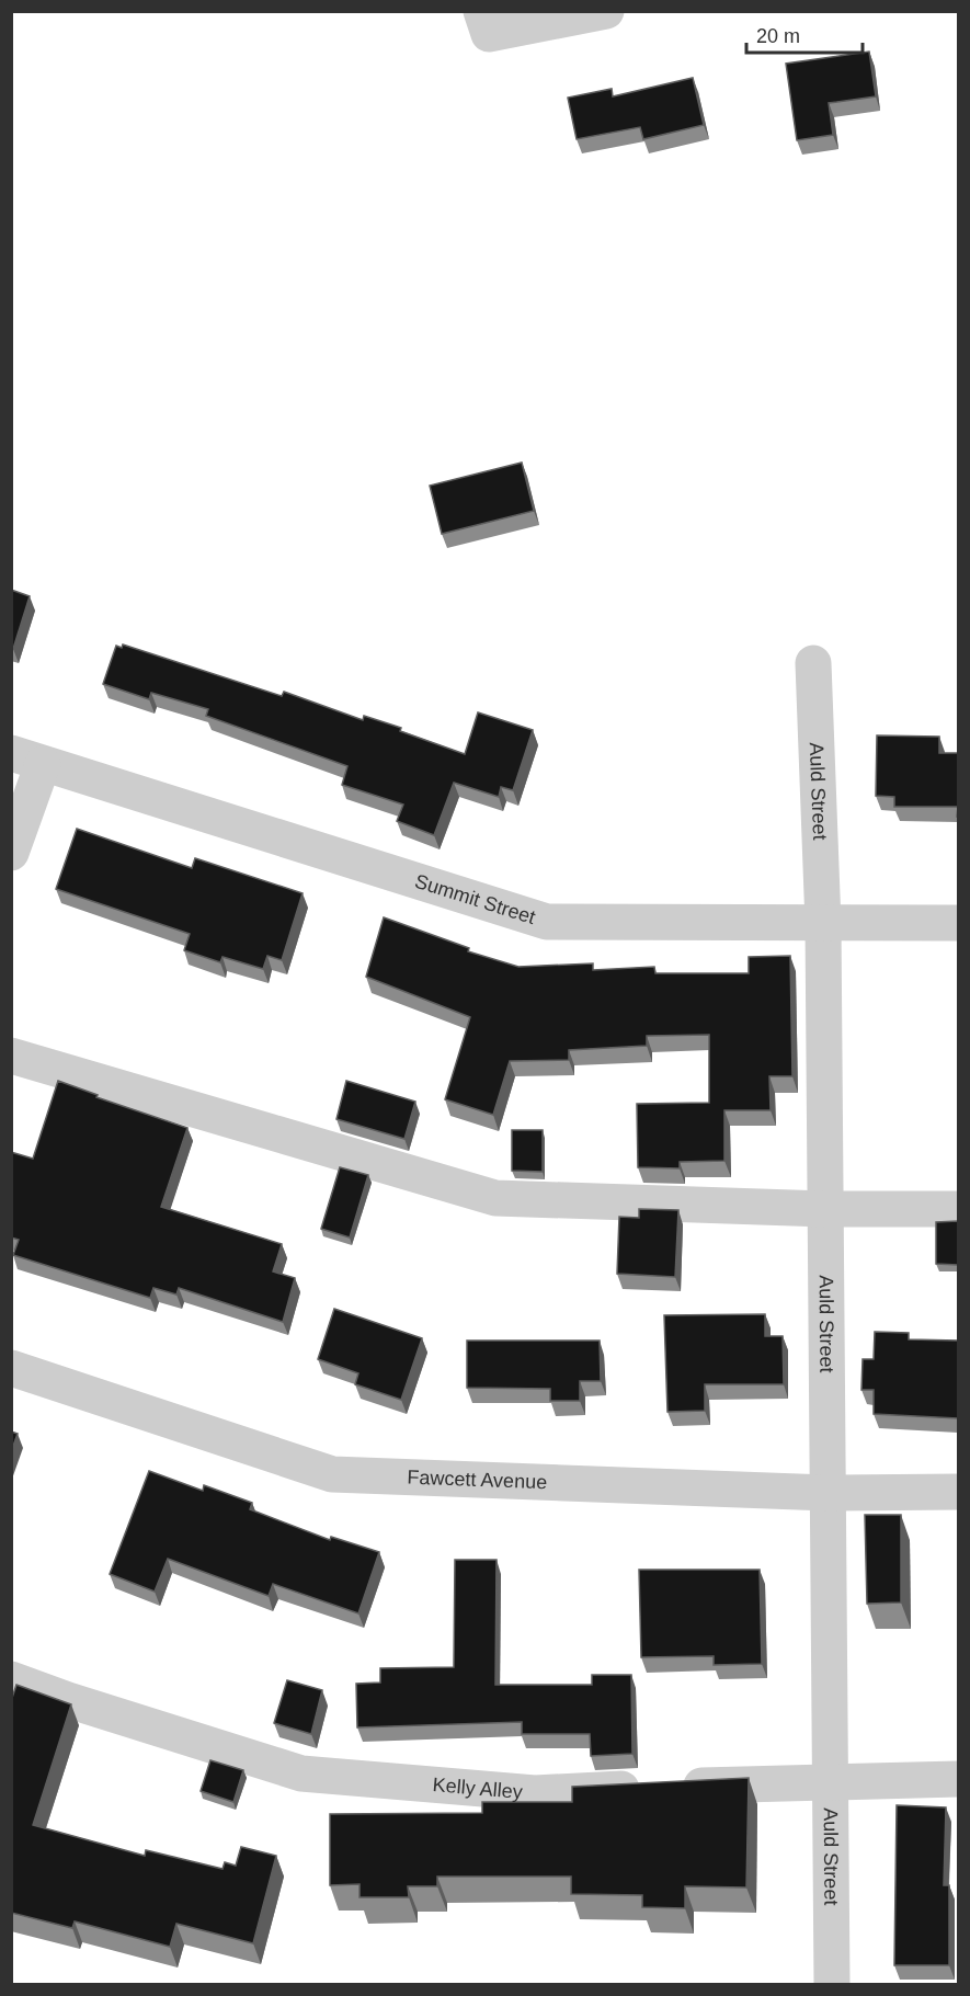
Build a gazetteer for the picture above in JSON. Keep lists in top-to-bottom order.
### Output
{
  "streets": {
    "street": [
      "Auld Street",
      "Summit Street",
      "Fawcett Avenue",
      "Kelly Alley"
    ]
  },
  "crossings": [
    ["Auld Street", "Summit Street"],
    ["Auld Street", "Fawcett Avenue"],
    ["Auld Street", "Kelly Alley"]
  ],
  "scale_bar": "20 m"
}
